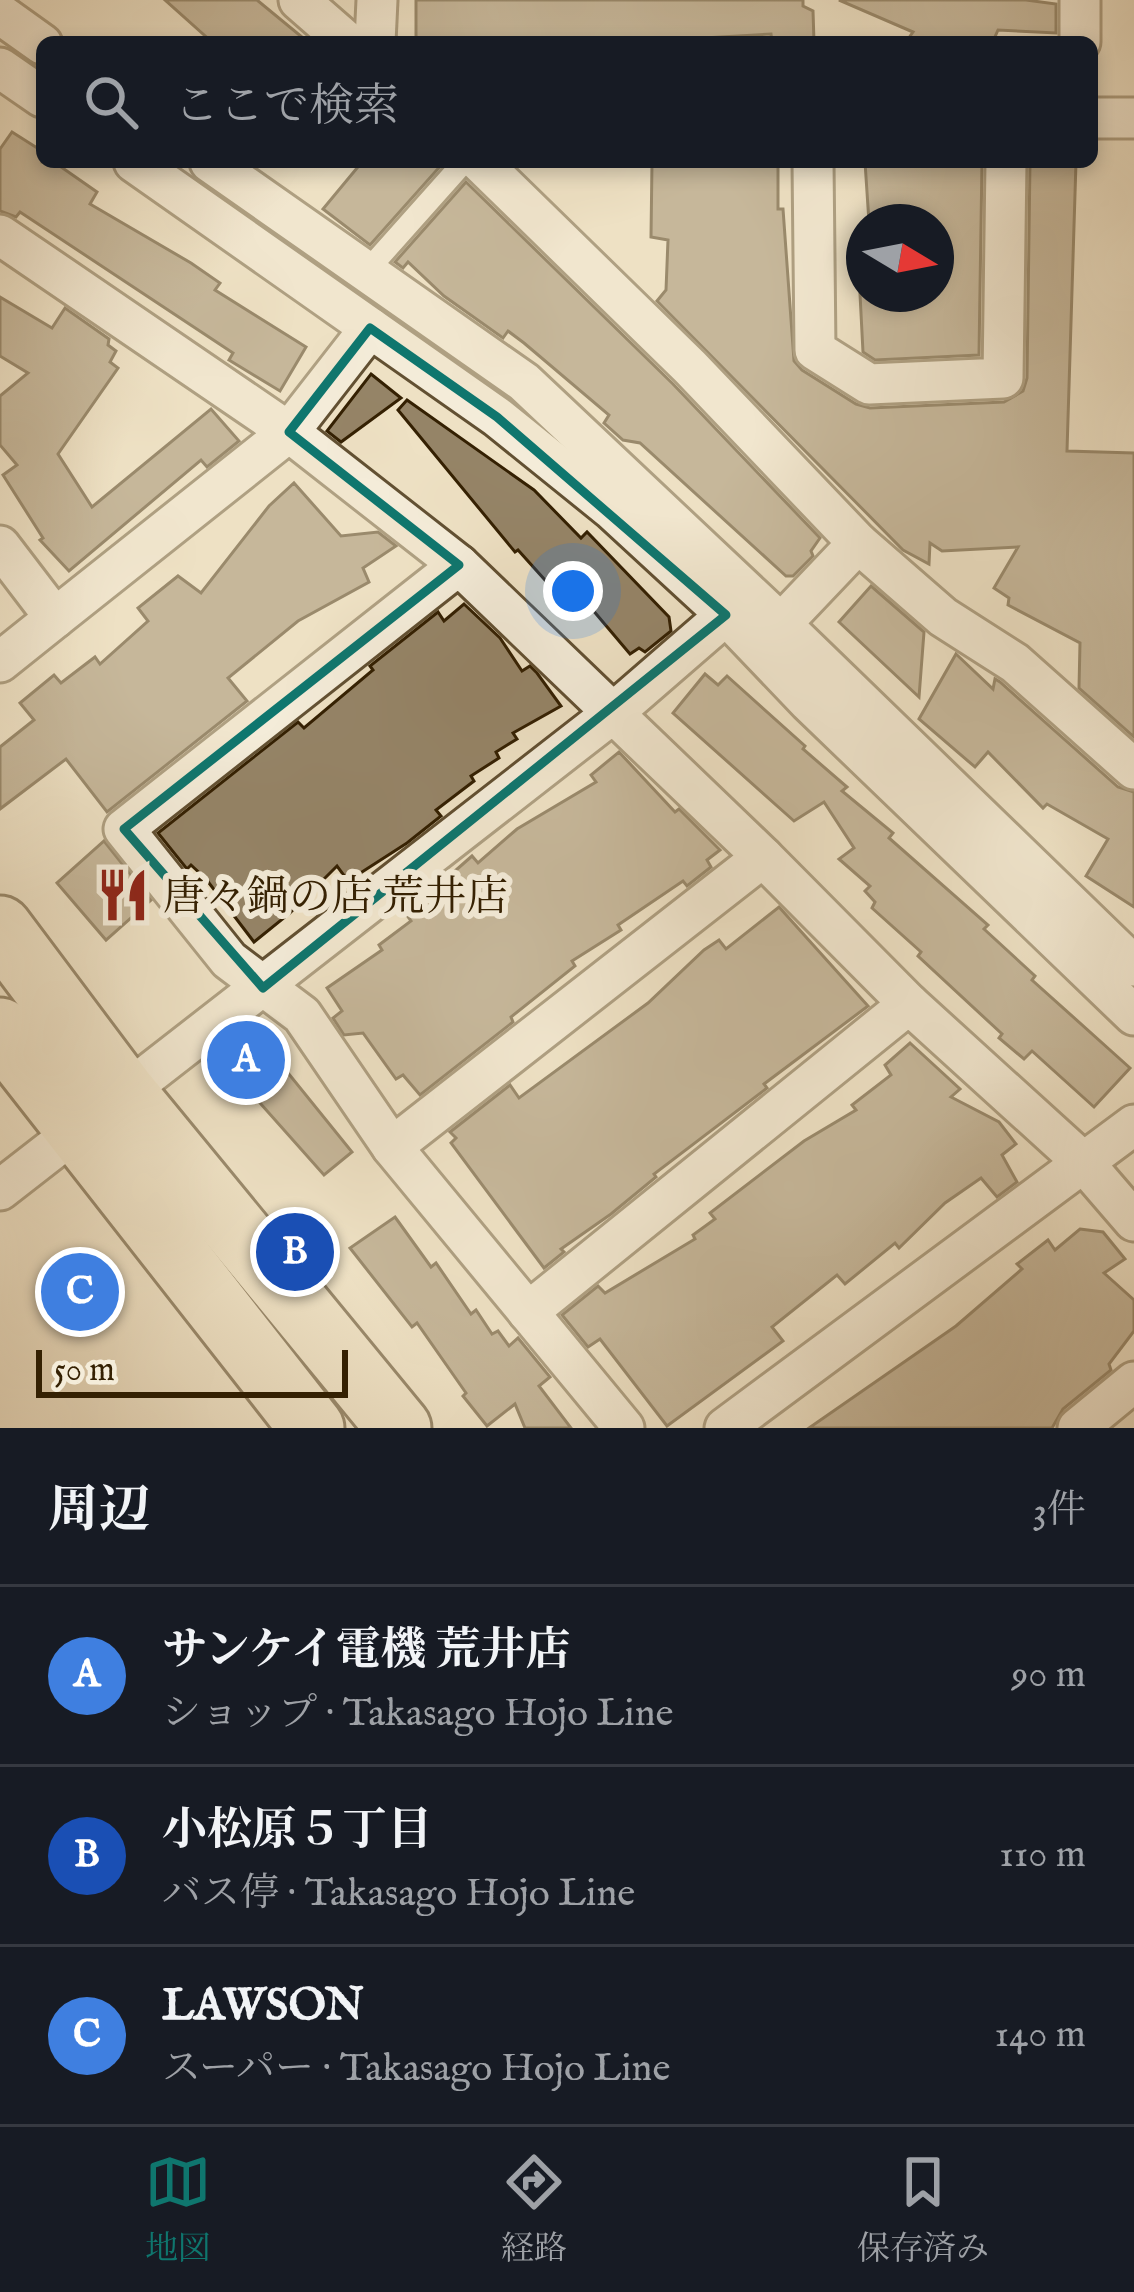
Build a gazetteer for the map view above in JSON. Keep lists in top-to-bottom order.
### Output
{
  "places": {
    "restaurant": ["唐々鍋の店 荒井店"]
  },
  "scale_bar": "50 m",
  "north": "right",
  "page": {
    "search": "ここで検索",
    "pins": ["A", "B", "C"],
    "scale": "50 m",
    "heading": ["周辺", "3件"],
    "list": [
      {
        "mark": "A",
        "name": "サンケイ電機 荒井店",
        "note": "ショップ · Takasago Hojo Line",
        "value": "90 m"
      },
      {
        "mark": "B",
        "name": "小松原５丁目",
        "note": "バス停 · Takasago Hojo Line",
        "value": "110 m"
      },
      {
        "mark": "C",
        "name": "LAWSON",
        "note": "スーパー · Takasago Hojo Line",
        "value": "140 m"
      }
    ],
    "nav": ["地図", "経路", "保存済み"]
  }
}
